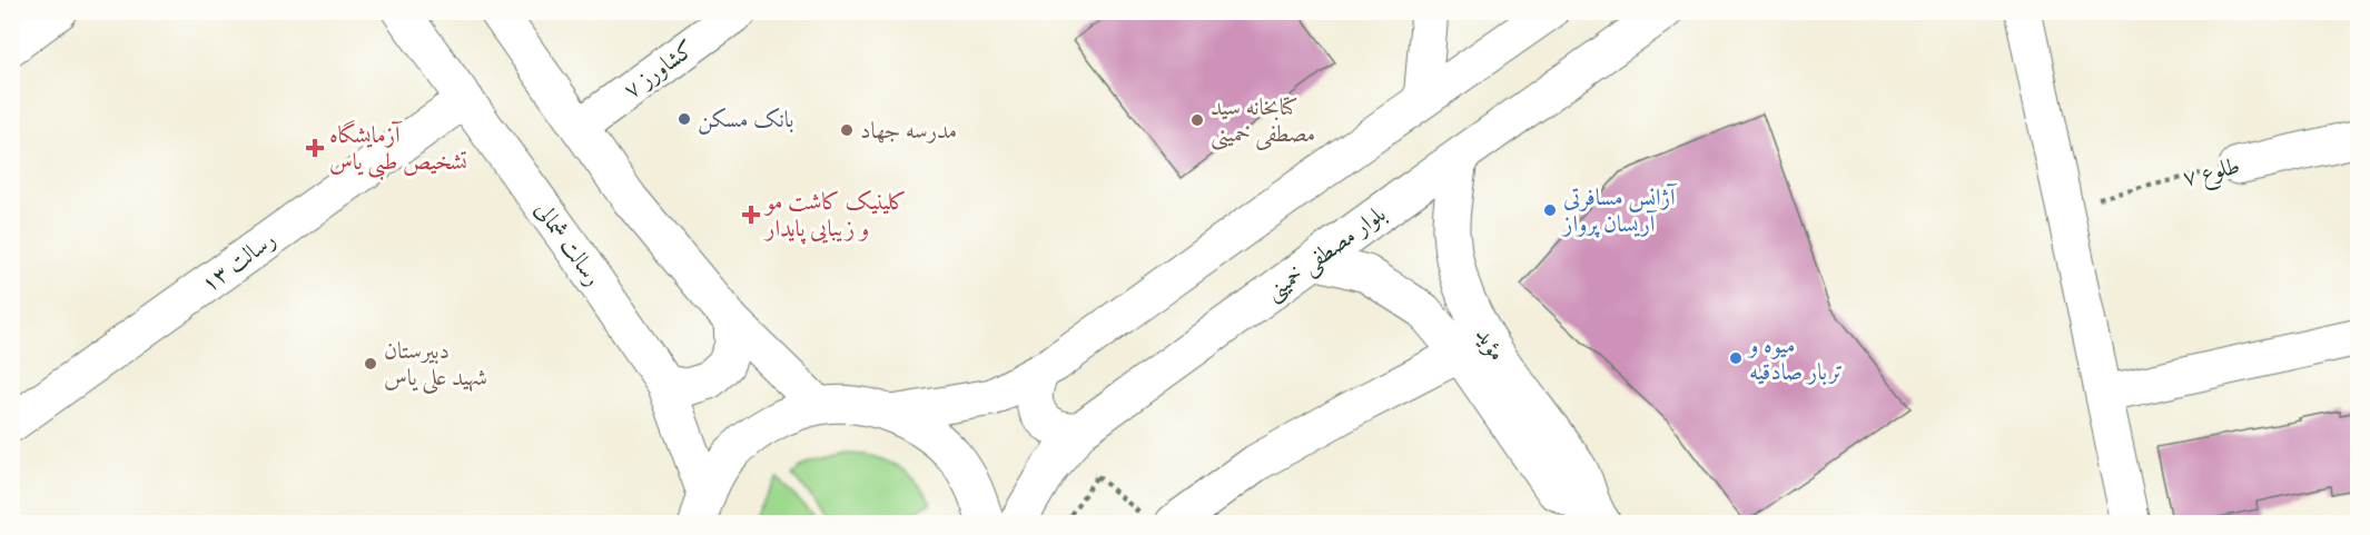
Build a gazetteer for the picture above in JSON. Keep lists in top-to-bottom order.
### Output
{
  "streets": {
    "street": [
      "کشاورز ۷",
      "طلوع ۷",
      "رسالت شمالی",
      "بلوار مصطفی خمینی",
      "رسالت ۱۳",
      "مؤید"
    ]
  },
  "crossings": [
    ["رسالت شمالی", "رسالت ۱۳"],
    ["بلوار مصطفی خمینی", "مؤید"]
  ],
  "places": {
    "other": [
      "بانک مسکن",
      "کتابخانه سید مصطفی خمینی",
      "مدرسه جهاد",
      "آژانس مسافرتی آریسان پرواز",
      "میوه و تربار صادقیه",
      "دبیرستان شهید علی یاس"
    ],
    "health": ["آزمایشگاه تشخیص طبی یاس", "کلینیک کاشت مو و زیبایی پایدار"]
  }
}
